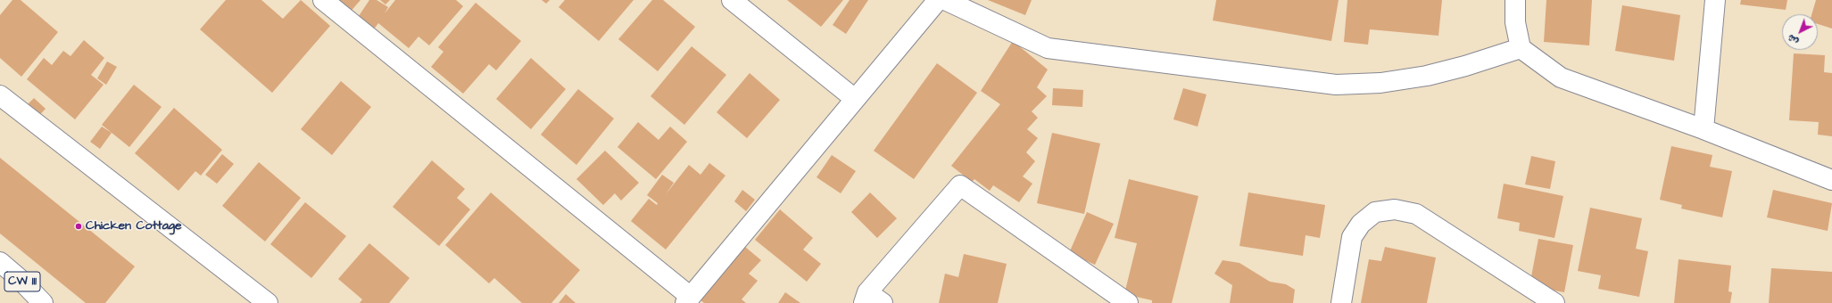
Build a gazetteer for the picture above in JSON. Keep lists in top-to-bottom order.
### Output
{
  "streets": {
    "street": ["CW 111"]
  },
  "places": ["Chicken Cottage"],
  "north": "bottom left"
}
